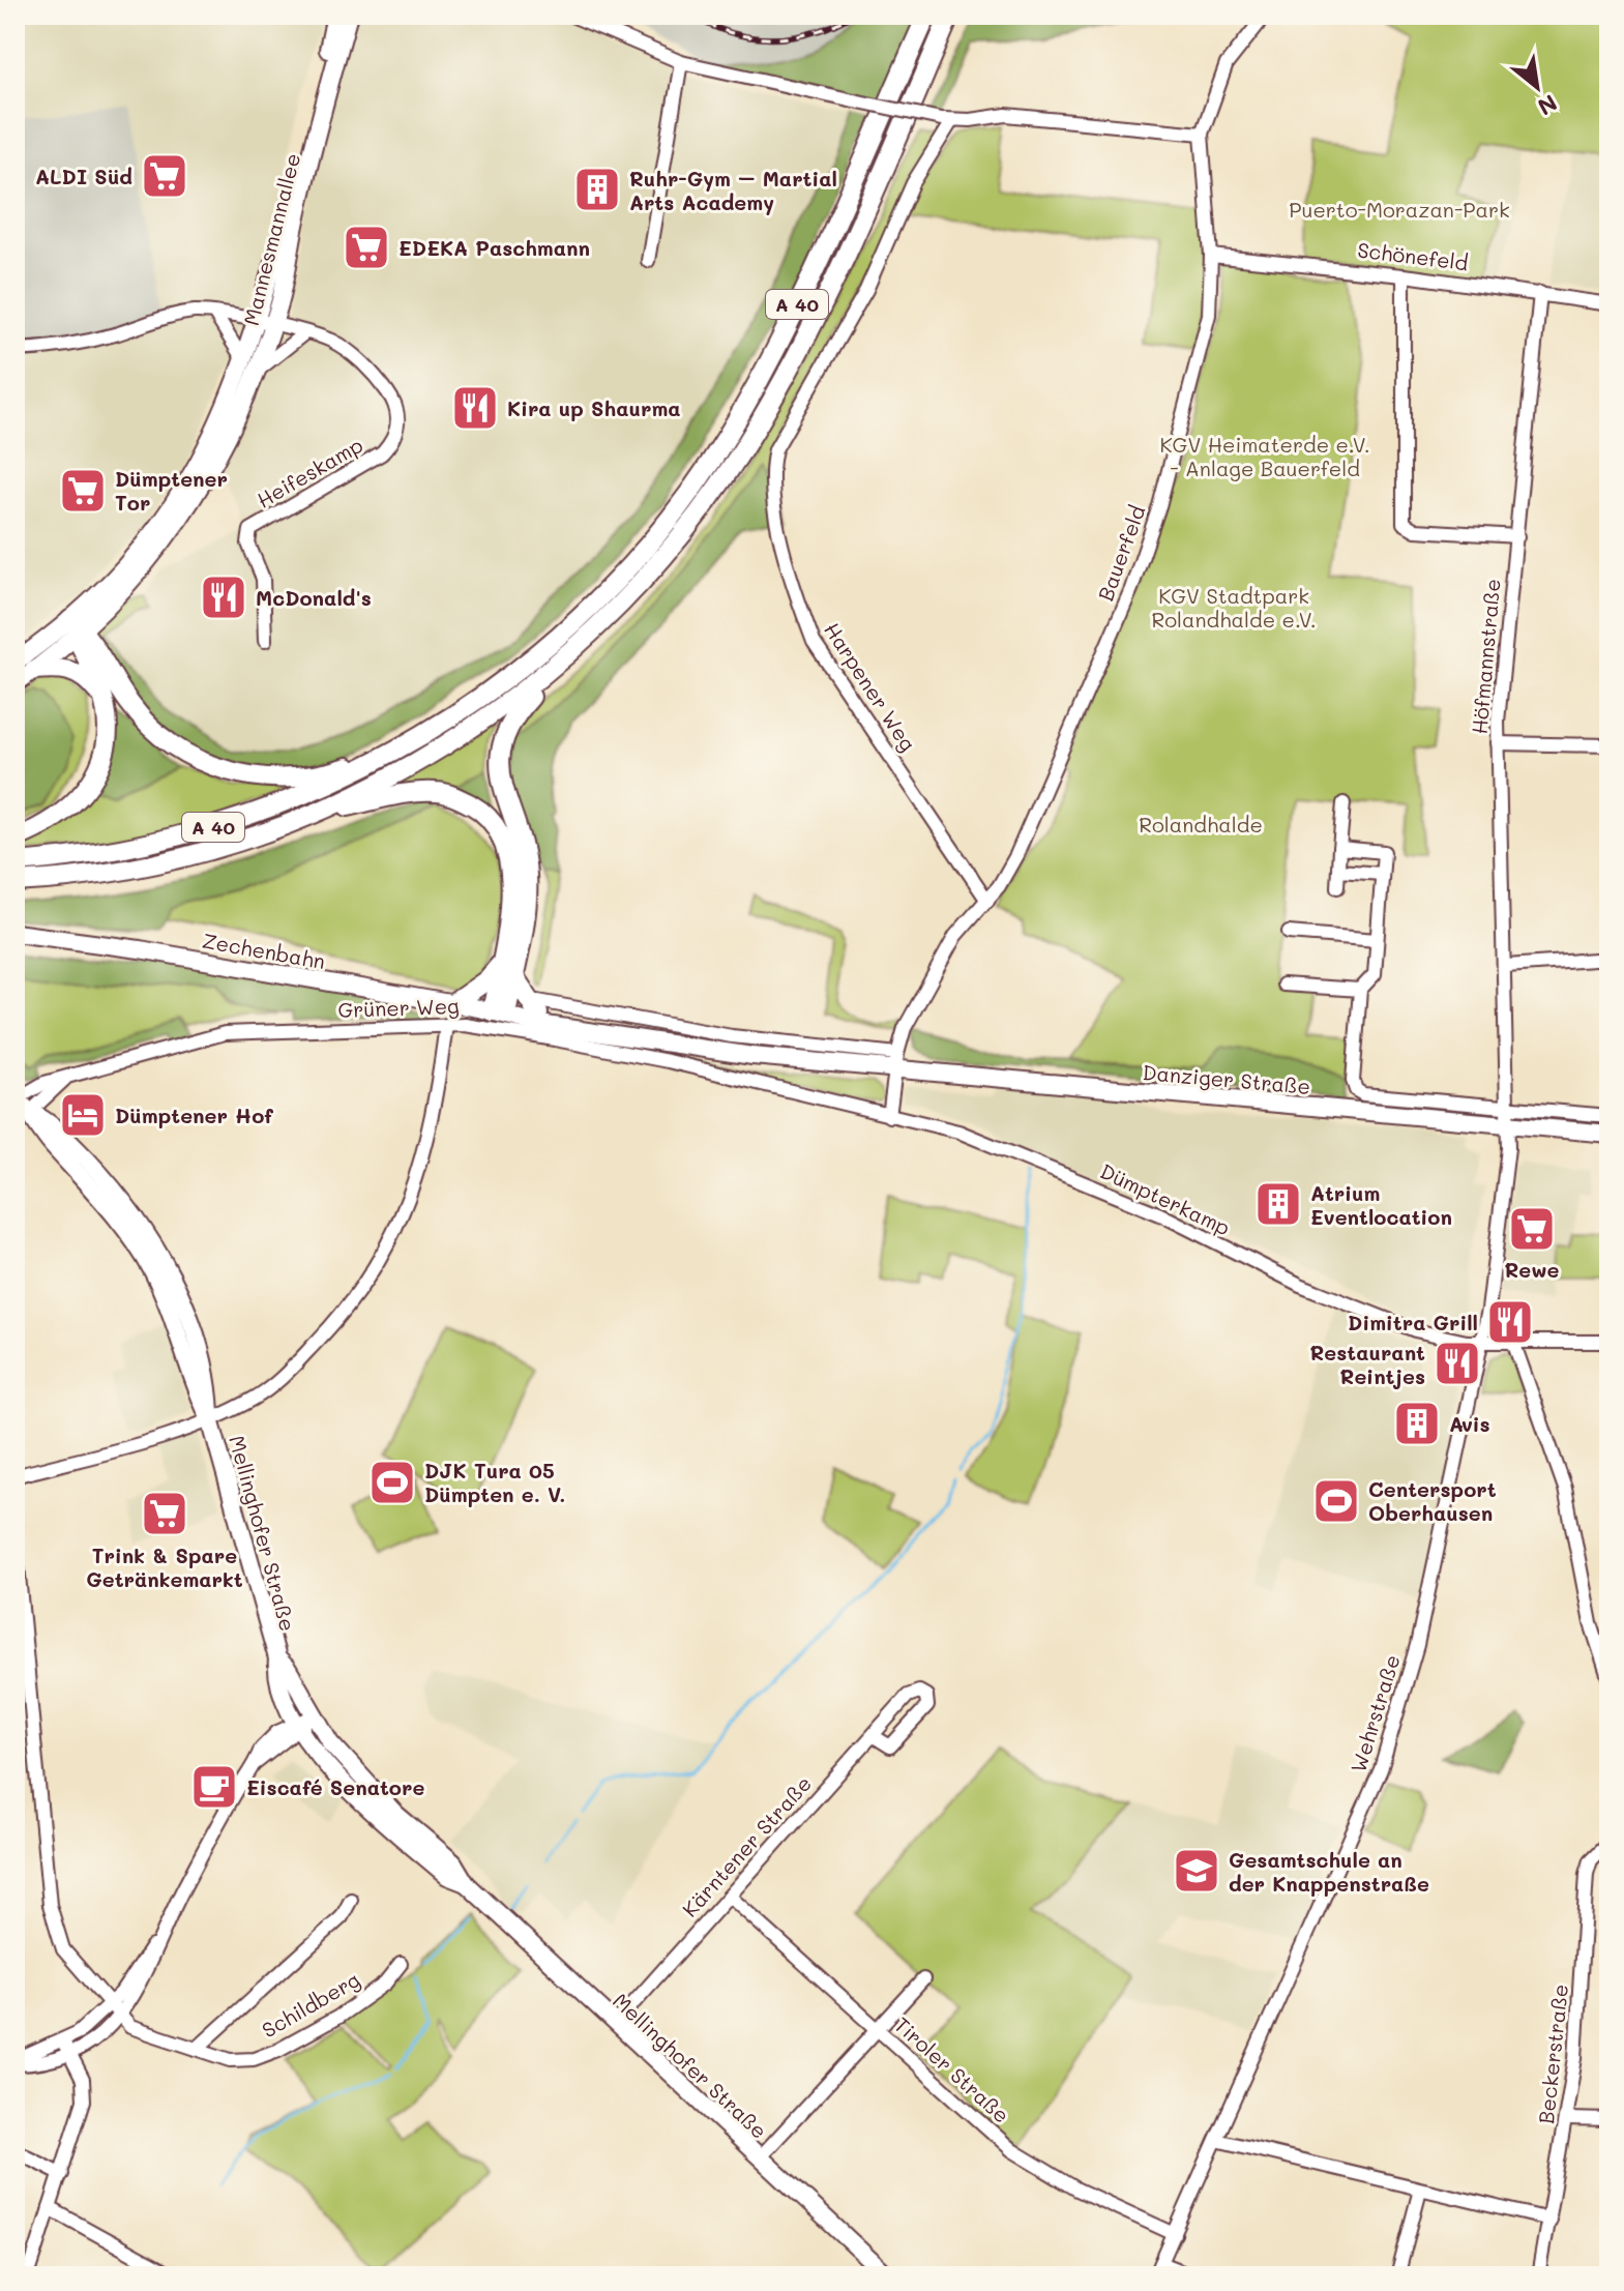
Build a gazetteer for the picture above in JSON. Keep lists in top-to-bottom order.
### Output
{
  "streets": {
    "highway": ["A 40"],
    "main road": [
      "Mannesmannallee",
      "Zechenbahn",
      "Danziger Straße",
      "Mellinghofer Straße"
    ],
    "street": [
      "Schönefeld",
      "Heifeskamp",
      "Bauerfeld",
      "Höfmannstraße",
      "Harpener Weg",
      "Grüner Weg",
      "Dümpterkamp",
      "Wehrstraße",
      "Kärntener Straße",
      "Schildberg",
      "Beckerstraße",
      "Tiroler Straße"
    ]
  },
  "crossings": [
    ["Mannesmannallee", "Heifeskamp"],
    ["Schönefeld", "Bauerfeld"],
    ["Schönefeld", "Höfmannstraße"],
    ["Bauerfeld", "Harpener Weg"],
    ["Bauerfeld", "Danziger Straße"],
    ["Bauerfeld", "Dümpterkamp"],
    ["Höfmannstraße", "Danziger Straße"],
    ["Höfmannstraße", "Wehrstraße"],
    ["Zechenbahn", "Danziger Straße"],
    ["Grüner Weg", "Dümpterkamp"],
    ["Grüner Weg", "Mellinghofer Straße"],
    ["Danziger Straße", "Wehrstraße"],
    ["Dümpterkamp", "Wehrstraße"],
    ["Mellinghofer Straße", "Kärntener Straße"],
    ["Wehrstraße", "Tiroler Straße"],
    ["Kärntener Straße", "Tiroler Straße"]
  ],
  "parks": [
    "Puerto-Morazan-Park",
    "KGV Heimaterde e.V. - Anlage Bauerfeld",
    "KGV Stadtpark Rolandhalde e.V.",
    "Rolandhalde"
  ],
  "places": {
    "supermarket": [
      "ALDI Süd",
      "EDEKA Paschmann",
      "Dümptener Tor",
      "Rewe",
      "Trink & Spare Getränkemarkt"
    ],
    "building": ["Ruhr-Gym – Martial Arts Academy", "Atrium Eventlocation", "Avis"],
    "restaurant": [
      "Kira up Shaurma",
      "McDonald's",
      "Dimitra Grill",
      "Restaurant Reintjes"
    ],
    "hotel": ["Dümptener Hof"],
    "sports": ["DJK Tura 05 Dümpten e. V.", "Centersport Oberhausen"],
    "cafe": ["Eiscafé Senatore"],
    "school or university": ["Gesamtschule an der Knappenstraße"]
  },
  "north": "bottom right"
}
